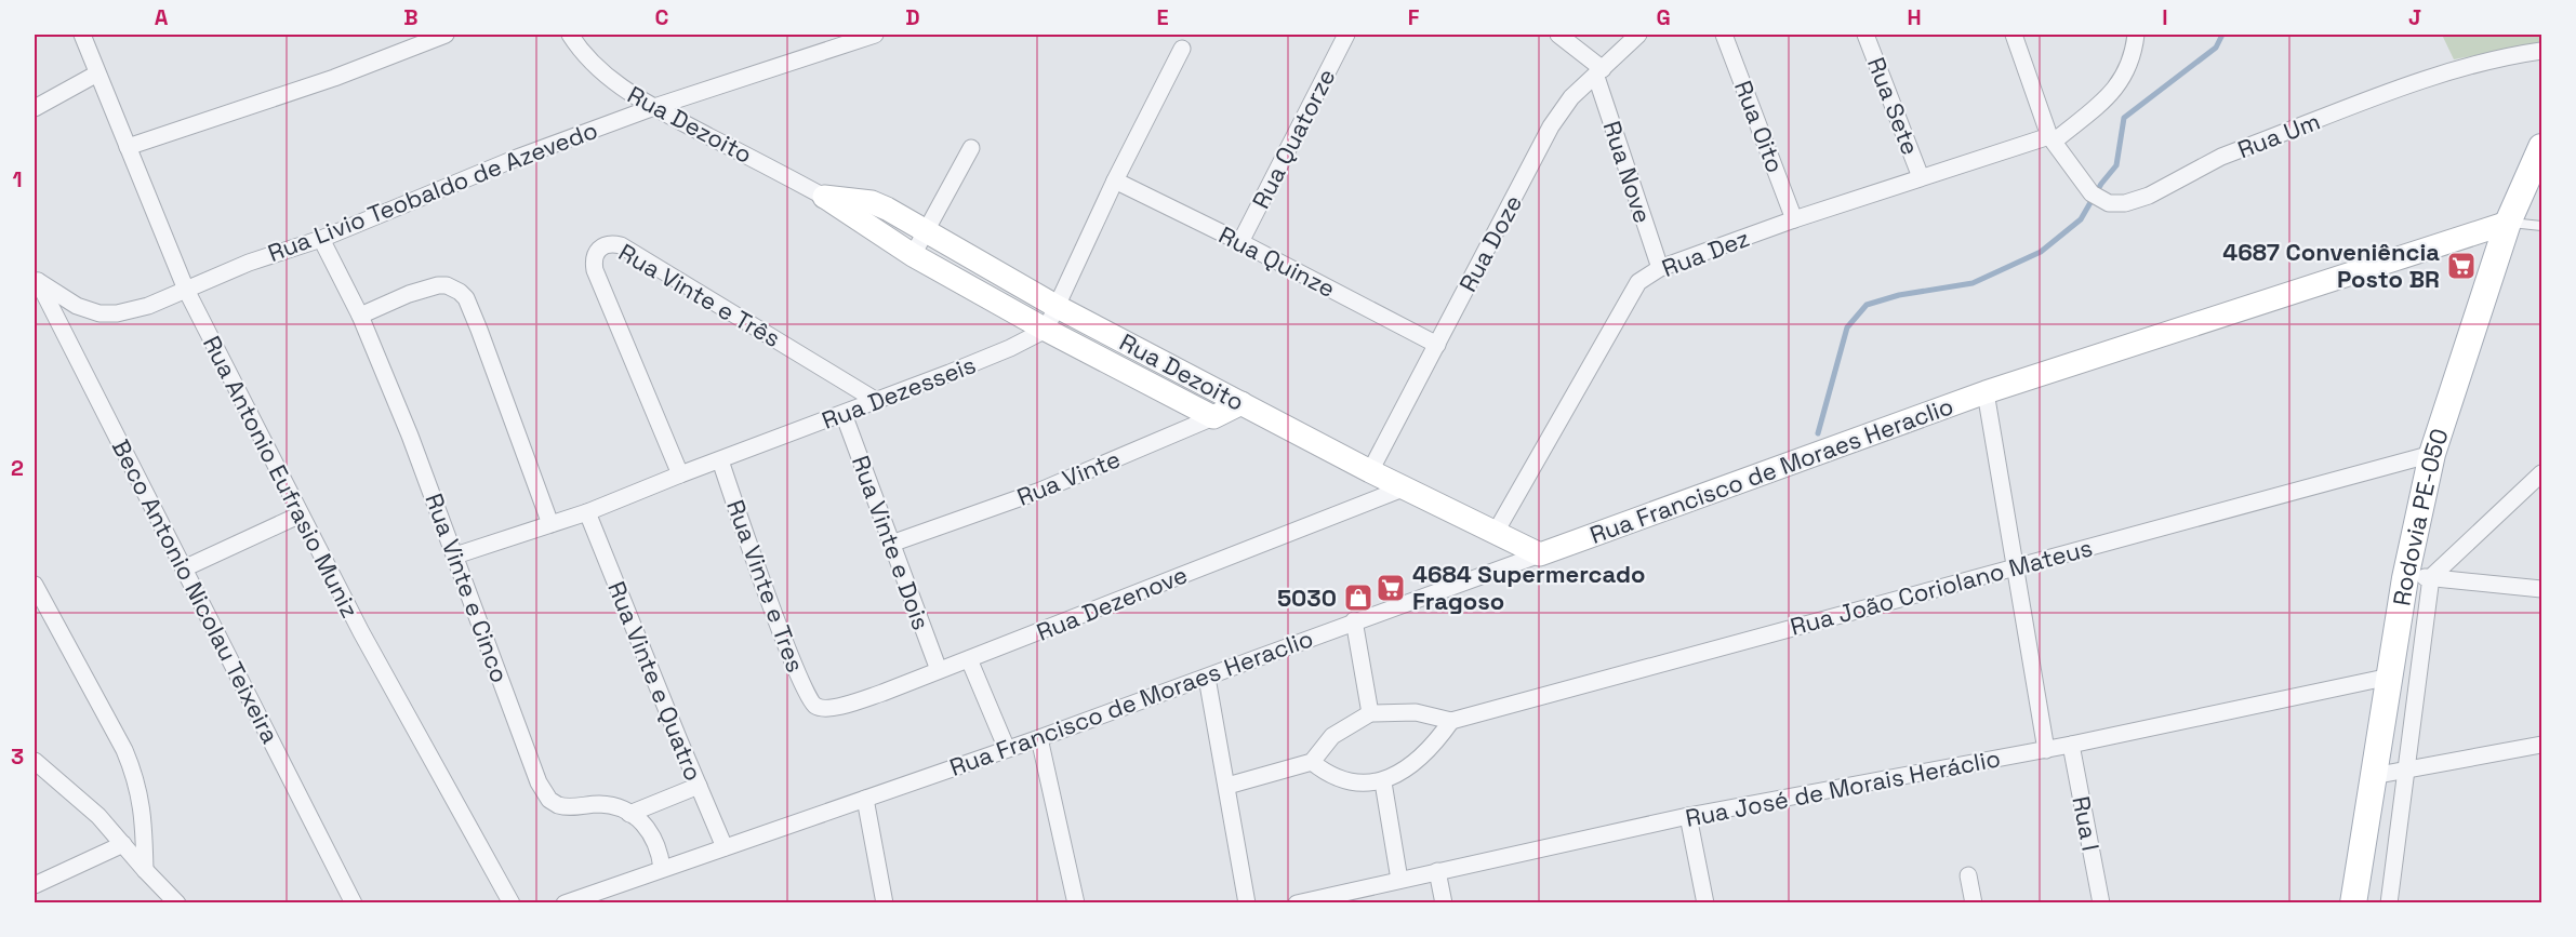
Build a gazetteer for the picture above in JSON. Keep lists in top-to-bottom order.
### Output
{
  "streets": {
    "main road": ["Rodovia PE-050"],
    "street": [
      "Rua Sete",
      "Rua Dezoito",
      "Rua Oito",
      "Rua Um",
      "Rua Quatorze",
      "Rua Nove",
      "Rua Livio Teobaldo de Azevedo",
      "Rua Doze",
      "Rua Dez",
      "Rua Quinze",
      "Rua Vinte e Três",
      "Rua Dezesseis",
      "Rua Francisco de Moraes Heraclio",
      "Rua Antonio Eufrasio Muniz",
      "Rua Vinte",
      "Rua Vinte e Dois",
      "Rua Vinte e Tres",
      "Rua João Coriolano Mateus",
      "Rua Vinte e Cinco",
      "Beco Antonio Nicolau Teixeira",
      "Rua Dezenove",
      "Rua Vinte e Quatro",
      "Rua José de Morais Heráclio",
      "Rua I"
    ]
  },
  "crossings": [
    ["Rua Sete", "Rua Dez"],
    ["Rua Dezoito", "Rua Livio Teobaldo de Azevedo"],
    ["Rua Dezoito", "Rua Doze"],
    ["Rua Dezoito", "Rua Dez"],
    ["Rua Dezoito", "Rua Dezesseis"],
    ["Rua Dezoito", "Rua Francisco de Moraes Heraclio"],
    ["Rua Dezoito", "Rua Vinte"],
    ["Rua Dezoito", "Rua Dezenove"],
    ["Rua Oito", "Rua Dez"],
    ["Rua Um", "Rua Dez"],
    ["Rua Quatorze", "Rua Quinze"],
    ["Rua Nove", "Rua Doze"],
    ["Rua Nove", "Rua Dez"],
    ["Rua Livio Teobaldo de Azevedo", "Rua Antonio Eufrasio Muniz"],
    ["Rua Livio Teobaldo de Azevedo", "Rua Vinte e Cinco"],
    ["Rua Livio Teobaldo de Azevedo", "Beco Antonio Nicolau Teixeira"],
    ["Rua Doze", "Rua Quinze"],
    ["Rua Vinte e Três", "Rua Dezesseis"],
    ["Rua Dezesseis", "Rua Vinte e Dois"],
    ["Rua Dezesseis", "Rua Vinte e Tres"],
    ["Rua Dezesseis", "Rua Vinte e Cinco"],
    ["Rua Dezesseis", "Rua Vinte e Quatro"],
    ["Rua Francisco de Moraes Heraclio", "Rodovia PE-050"],
    ["Rua Francisco de Moraes Heraclio", "Rua Vinte e Cinco"],
    ["Rua Francisco de Moraes Heraclio", "Rua Vinte e Quatro"],
    ["Rua Vinte", "Rua Vinte e Dois"],
    ["Rodovia PE-050", "Rua João Coriolano Mateus"],
    ["Rodovia PE-050", "Rua José de Morais Heráclio"],
    ["Rua Vinte e Dois", "Rua Dezenove"],
    ["Rua Vinte e Tres", "Rua Dezenove"],
    ["Rua José de Morais Heráclio", "Rua I"]
  ],
  "places": {
    "supermarket": ["4687 Conveniência Posto BR", "4684 Supermercado Fragoso"],
    "shop": ["5030"]
  },
  "grid": {
    "columns": [
      "A",
      "B",
      "C",
      "D",
      "E",
      "F",
      "G",
      "H",
      "I",
      "J"
    ],
    "rows": ["1", "2", "3"]
  }
}
